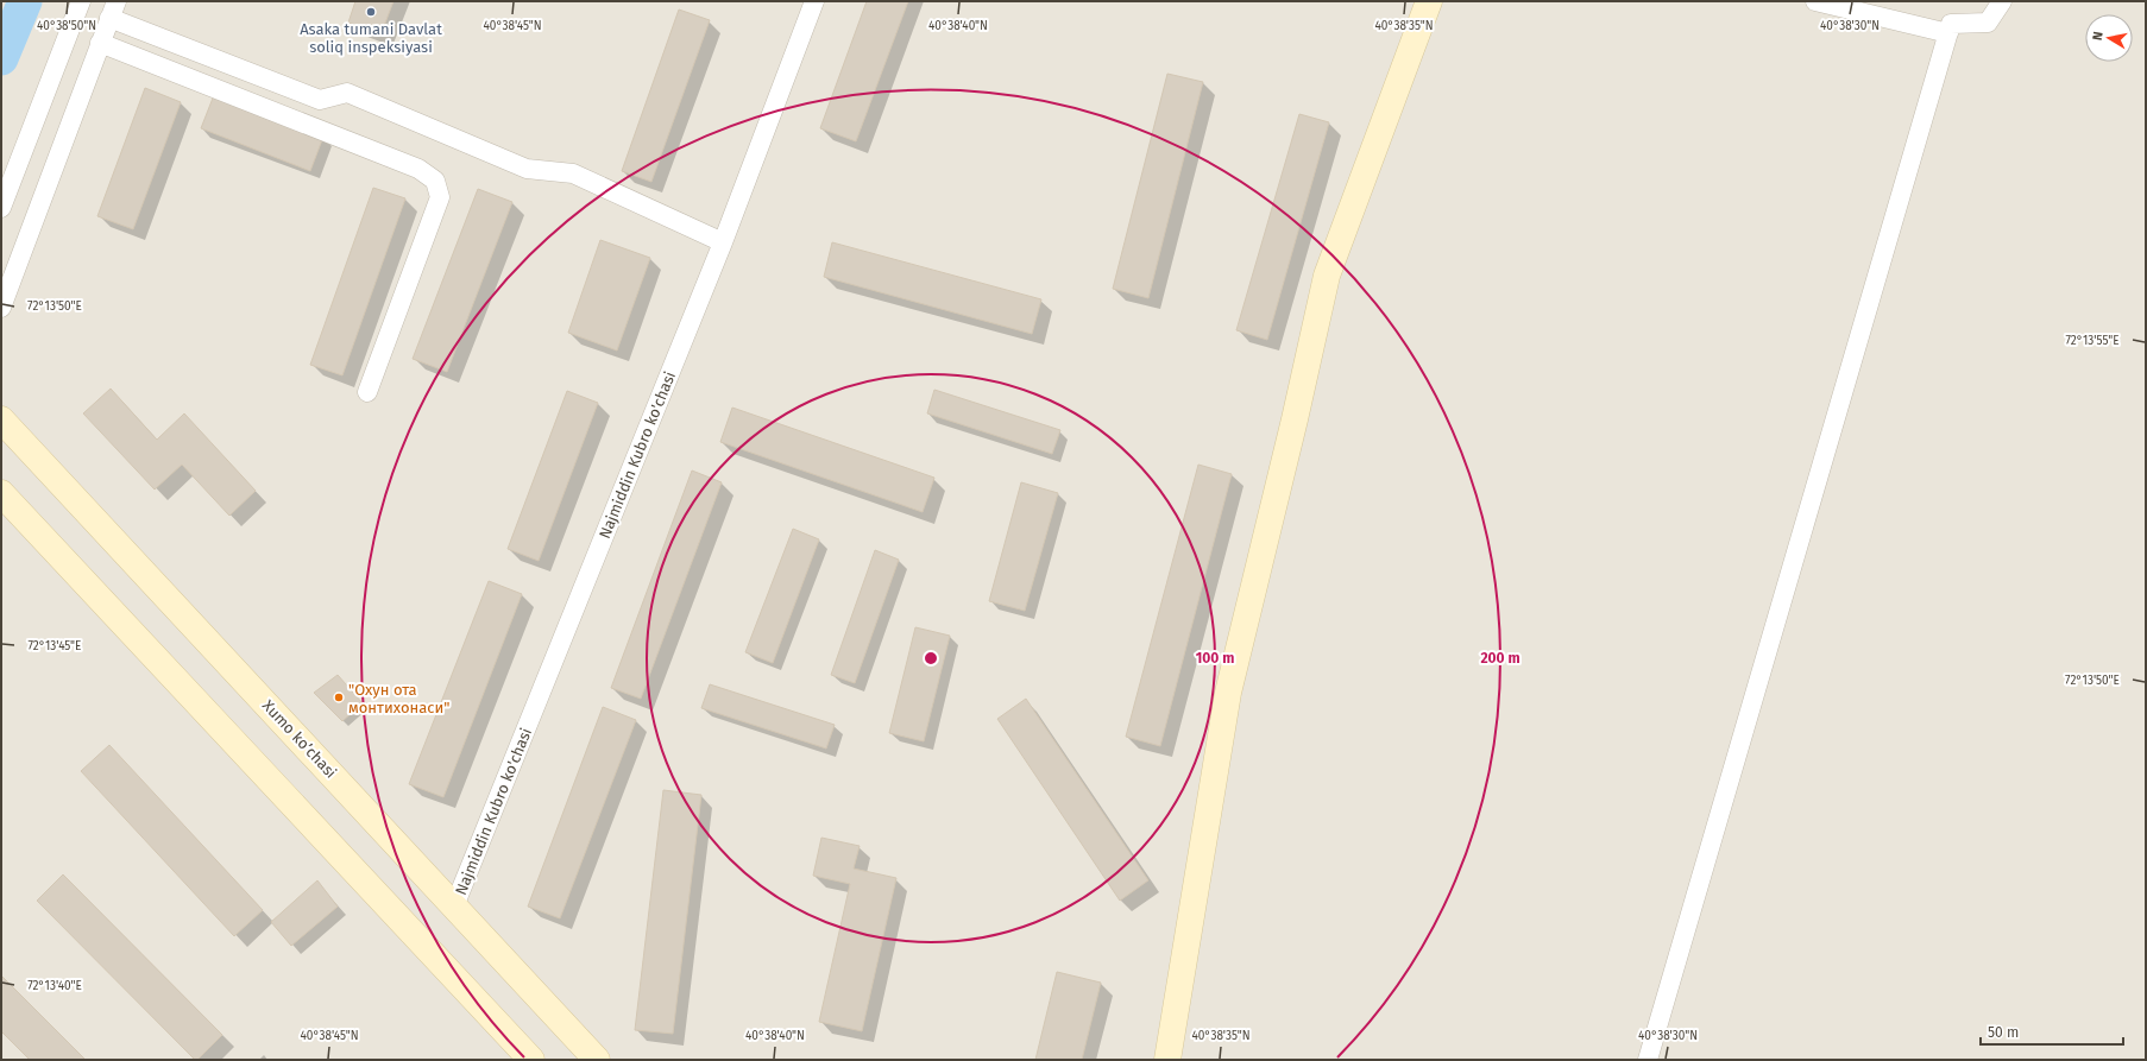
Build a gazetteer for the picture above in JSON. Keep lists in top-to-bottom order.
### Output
{
  "streets": {
    "main road": ["Xumo ko’chasi"],
    "street": ["Najmiddin Kubro ko'chasi"]
  },
  "crossings": [
    ["Najmiddin Kubro ko'chasi", "Xumo ko’chasi"]
  ],
  "places": ["Asaka tumani Davlat soliq inspeksiyasi", "\"Охун ота монтихонаси\""],
  "scale_bar": "50 m",
  "north": "left",
  "coordinates": [
    "40°38'50\"N",
    "40°38'45\"N",
    "40°38'40\"N",
    "40°38'35\"N",
    "40°38'30\"N",
    "72°13'50\"E",
    "72°13'55\"E",
    "72°13'45\"E",
    "72°13'40\"E"
  ],
  "rings": ["100 m", "200 m"]
}
